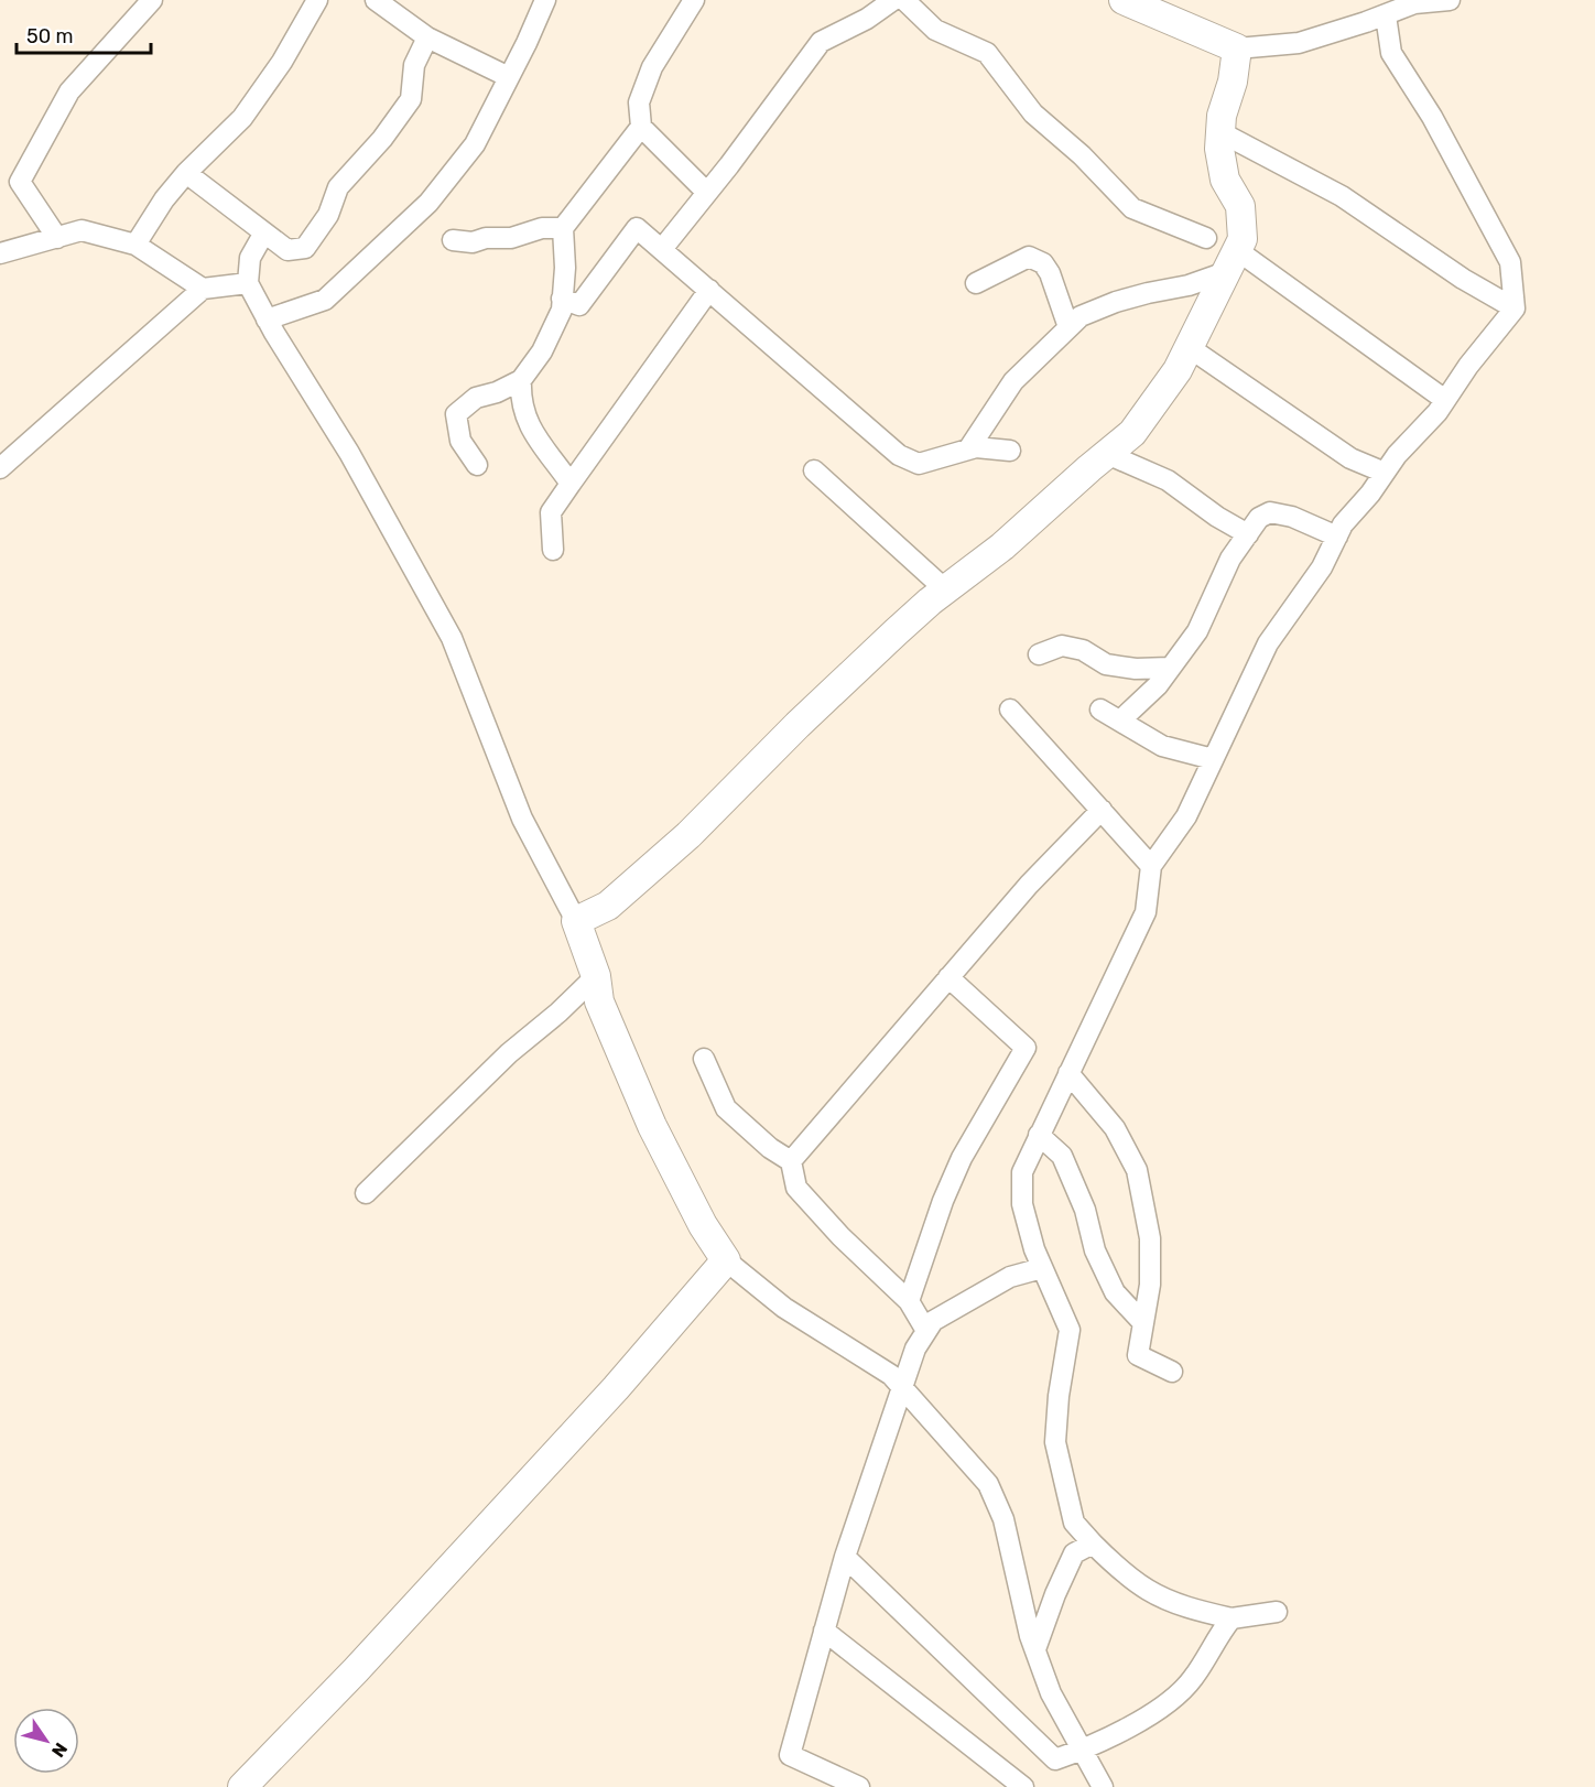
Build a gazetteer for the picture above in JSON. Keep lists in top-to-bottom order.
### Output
{
  "scale_bar": "50 m",
  "north": "bottom right"
}
